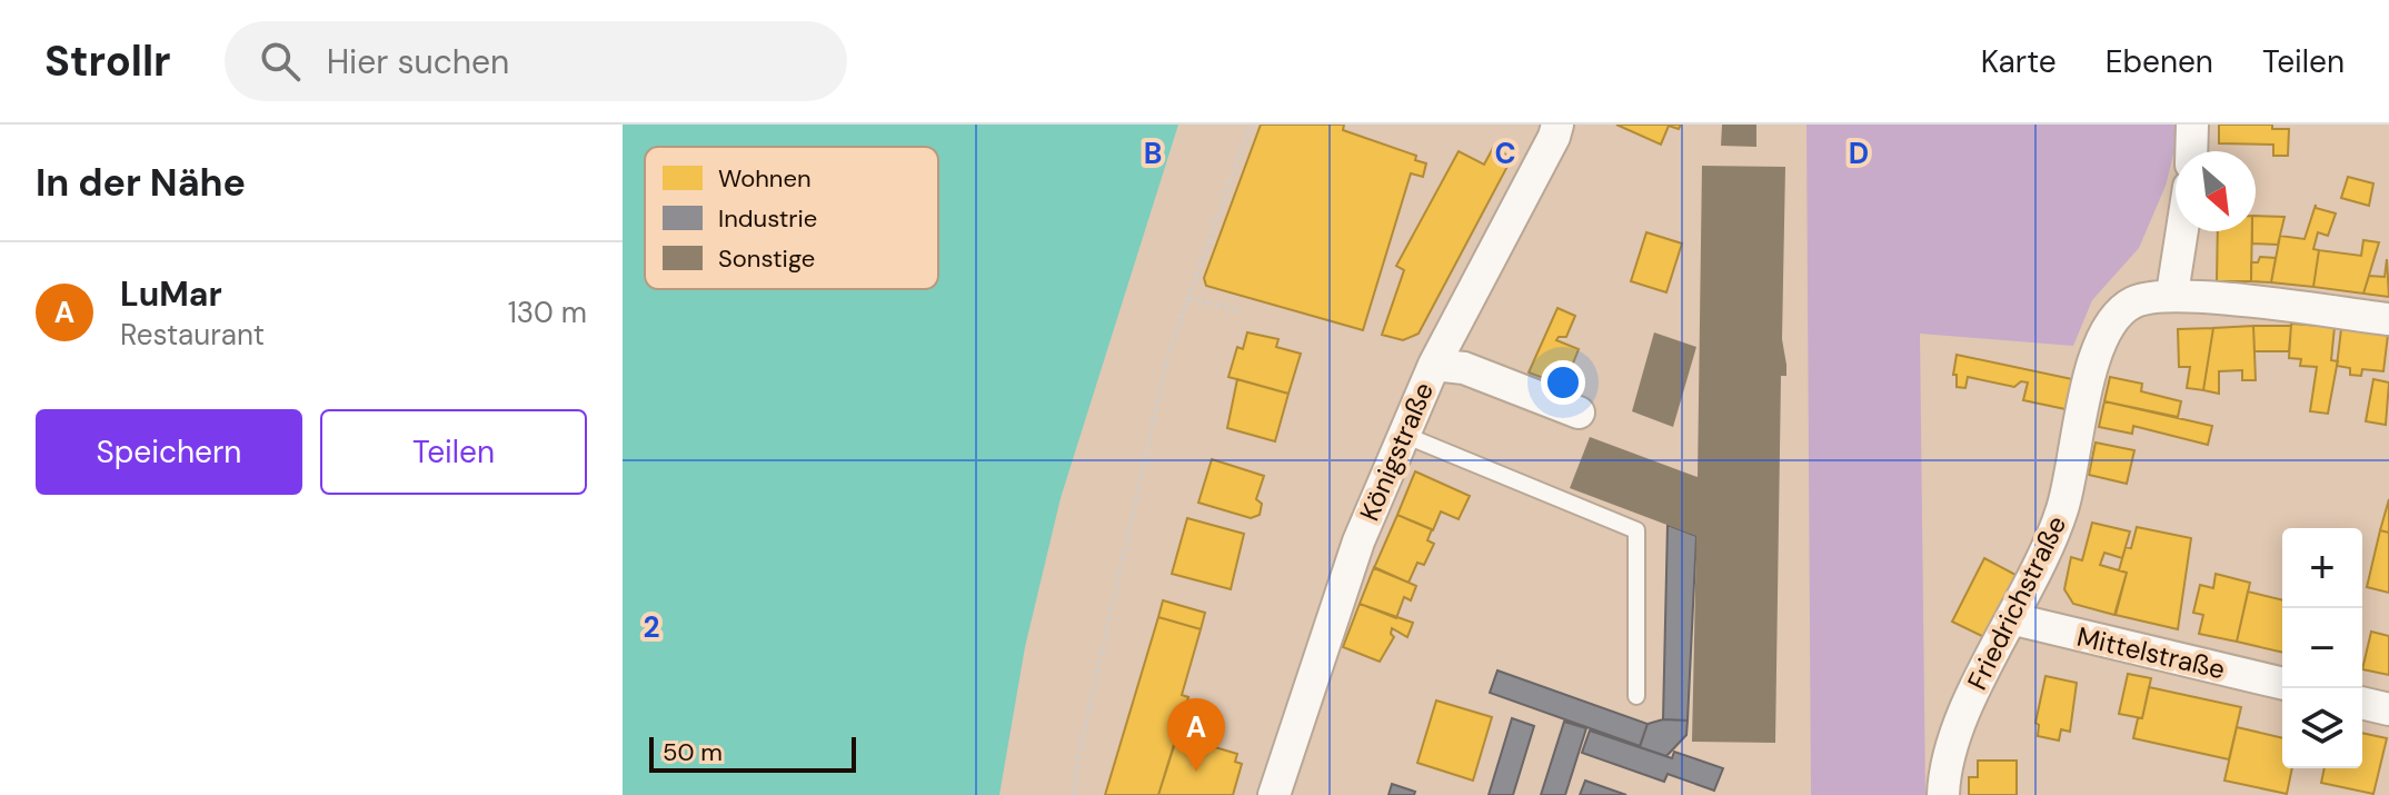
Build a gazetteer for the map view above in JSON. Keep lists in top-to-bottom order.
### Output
{
  "streets": {
    "street": ["Königstraße", "Friedrichstraße", "Mittelstraße"]
  },
  "crossings": [
    ["Friedrichstraße", "Mittelstraße"]
  ],
  "legend": ["Wohnen", "Industrie", "Sonstige"],
  "scale_bar": "50 m",
  "north": "bottom right",
  "page": {
    "header": "Strollr",
    "search": "Hier suchen",
    "nav": ["Karte", "Ebenen", "Teilen"],
    "heading": "In der Nähe",
    "list": [
      {
        "mark": "A",
        "name": "LuMar",
        "note": "Restaurant",
        "value": "130 m"
      }
    ],
    "buttons": ["Speichern", "Teilen"],
    "map_buttons": ["+", "−"],
    "pins": "A",
    "scale": "50 m"
  },
  "grid": {
    "columns": ["B", "C", "D"],
    "rows": ["2"]
  }
}
